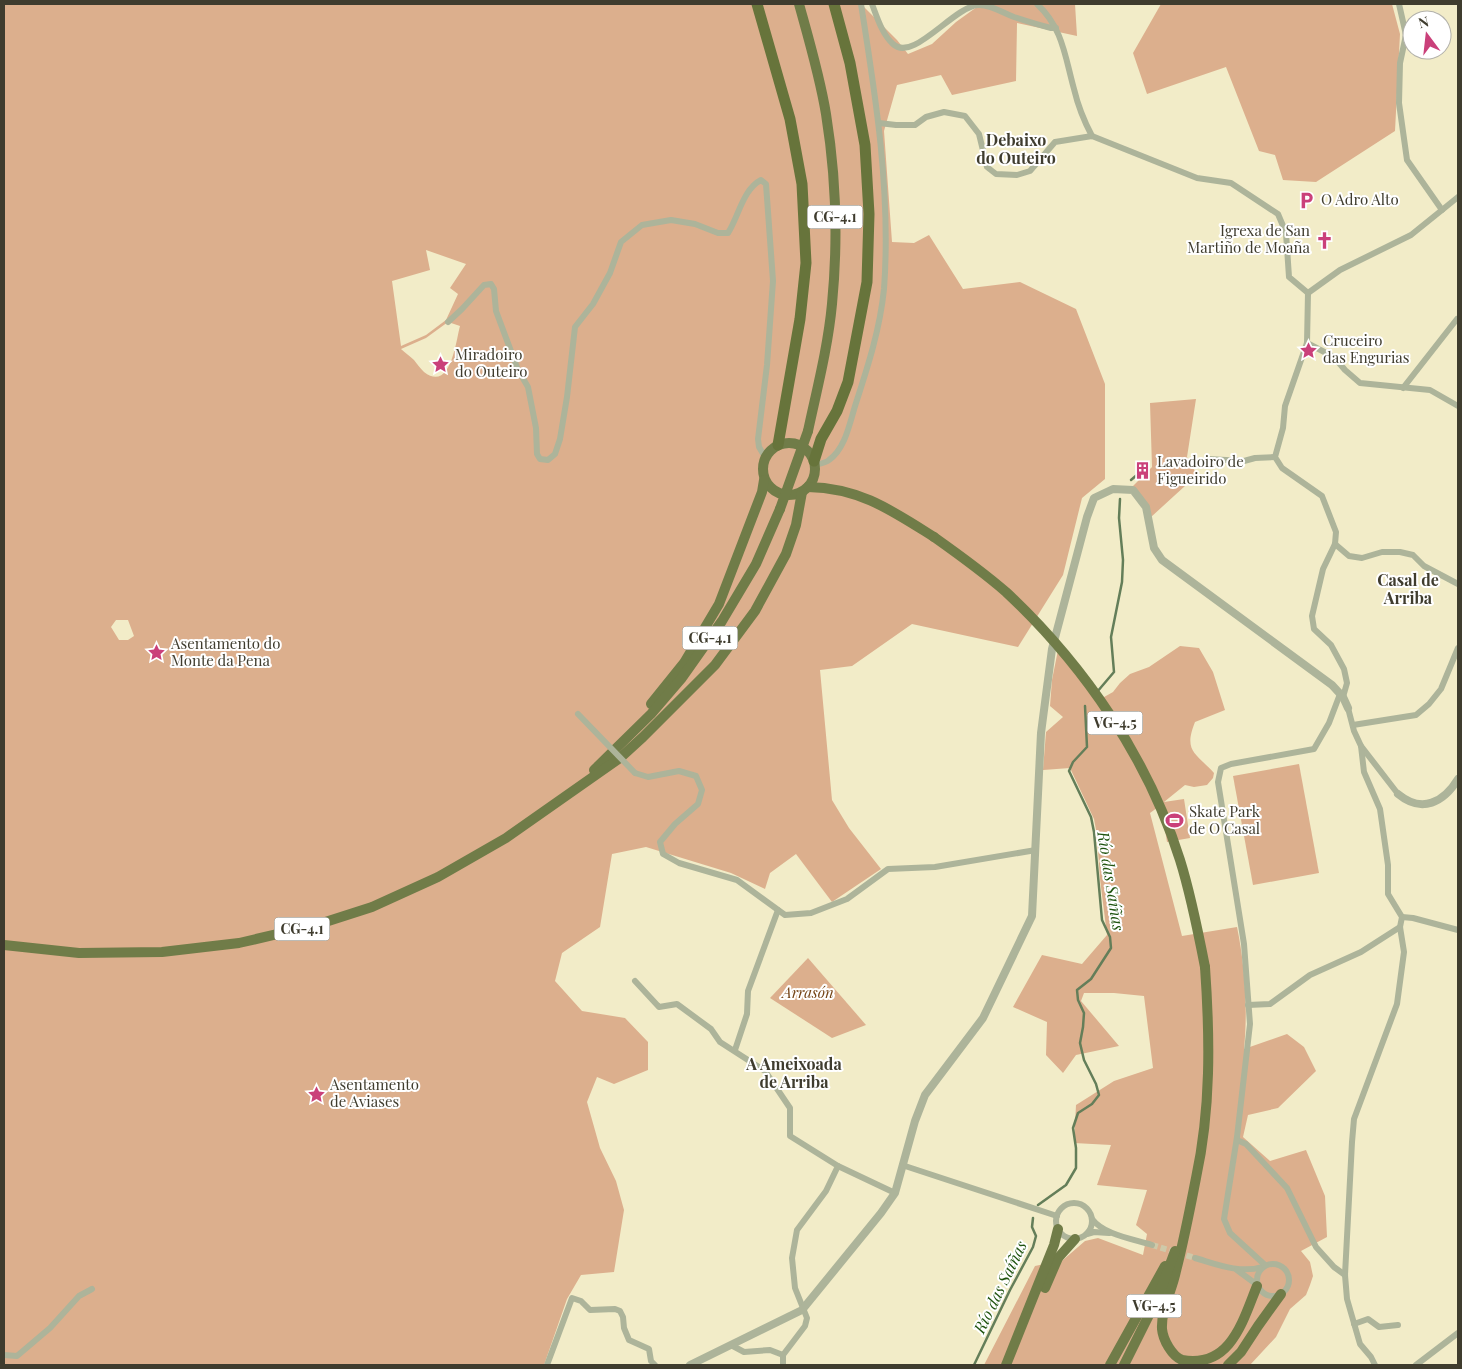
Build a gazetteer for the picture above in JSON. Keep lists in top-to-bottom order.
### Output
{
  "streets": {
    "highway": ["CG-4.1", "VG-4.5"]
  },
  "districts": ["Debaixo do Outeiro", "Casal de Arriba", "A Ameixoada de Arriba"],
  "water": ["Río das Saíñas"],
  "parks": ["Arrasón"],
  "places": {
    "parking": ["O Adro Alto"],
    "church": ["Igrexa de San Martiño de Moaña"],
    "place": [
      "Cruceiro das Engurias",
      "Miradoiro do Outeiro",
      "Asentamento do Monte da Pena",
      "Asentamento de Aviases"
    ],
    "building": ["Lavadoiro de Figueirido"],
    "sports": ["Skate Park de O Casal"]
  },
  "north": "top"
}
